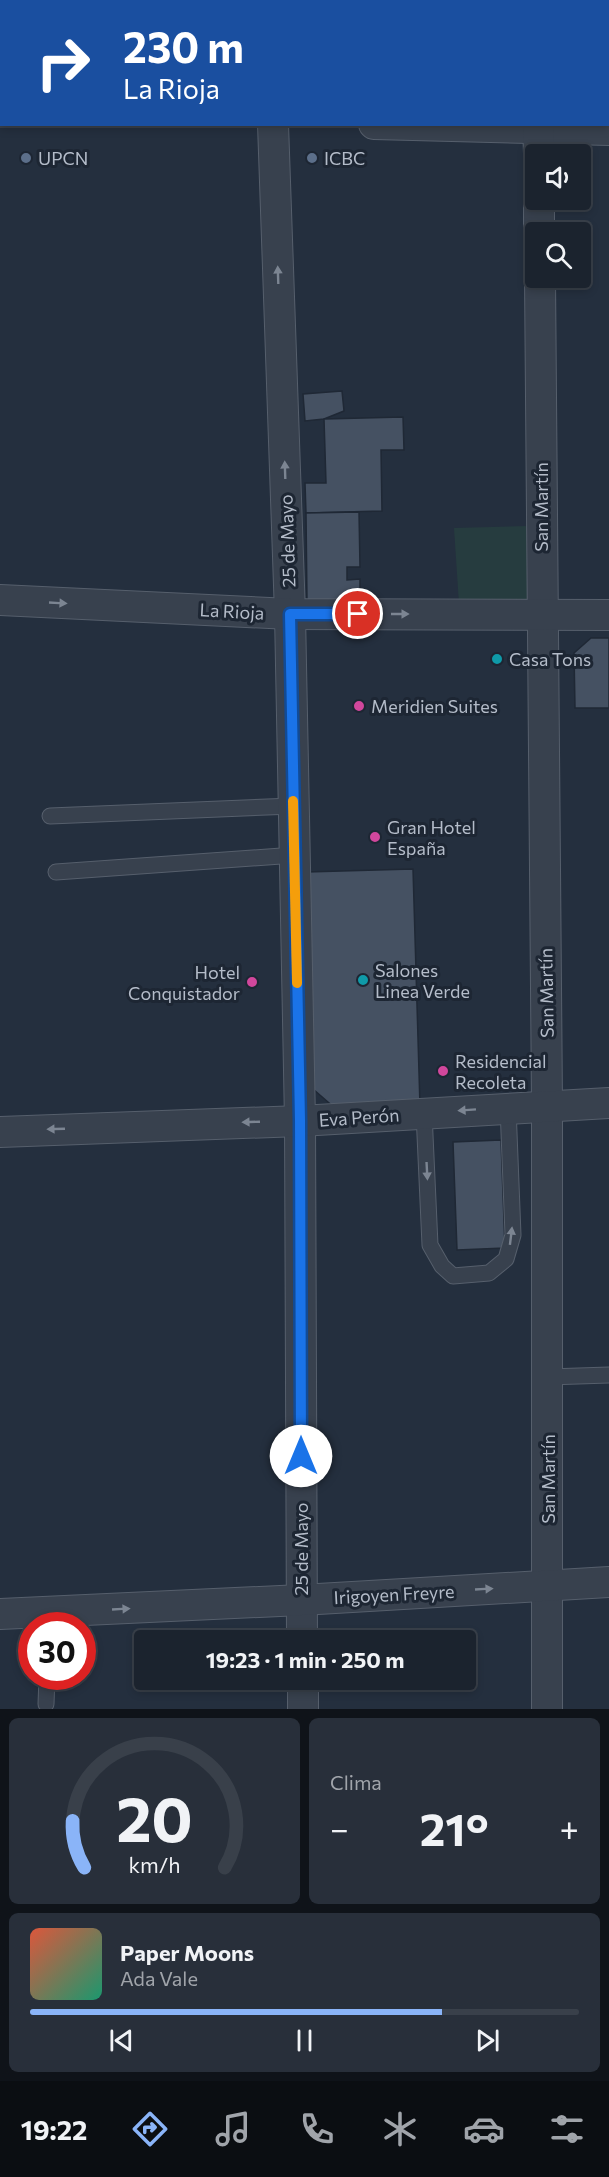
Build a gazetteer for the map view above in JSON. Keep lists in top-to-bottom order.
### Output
{
  "streets": {
    "street": [
      "San Martín",
      "25 de Mayo",
      "La Rioja",
      "Eva Perón",
      "Irigoyen Freyre"
    ]
  },
  "crossings": [
    ["San Martín", "La Rioja"],
    ["San Martín", "Eva Perón"],
    ["San Martín", "Irigoyen Freyre"],
    ["25 de Mayo", "La Rioja"],
    ["25 de Mayo", "Eva Perón"],
    ["25 de Mayo", "Irigoyen Freyre"]
  ],
  "one_way": ["La Rioja", "Eva Perón", "Irigoyen Freyre"],
  "places": [
    "UPCN",
    "ICBC",
    "Casa Tons",
    "Meridien Suites",
    "Gran Hotel España",
    "Salones Linea Verde",
    "Hotel Conquistador",
    "Residencial Recoleta"
  ],
  "page": {
    "turn": ["230 m", "La Rioja"],
    "limit": "30",
    "trip": "19:23 · 1 min · 250 m",
    "tile": "Clima",
    "heat": ["−", "21°", "+"],
    "song": ["Paper Moons", "Ada Vale"],
    "tabs": "19:22",
    "gauge": ["20", "km/h"]
  }
}
